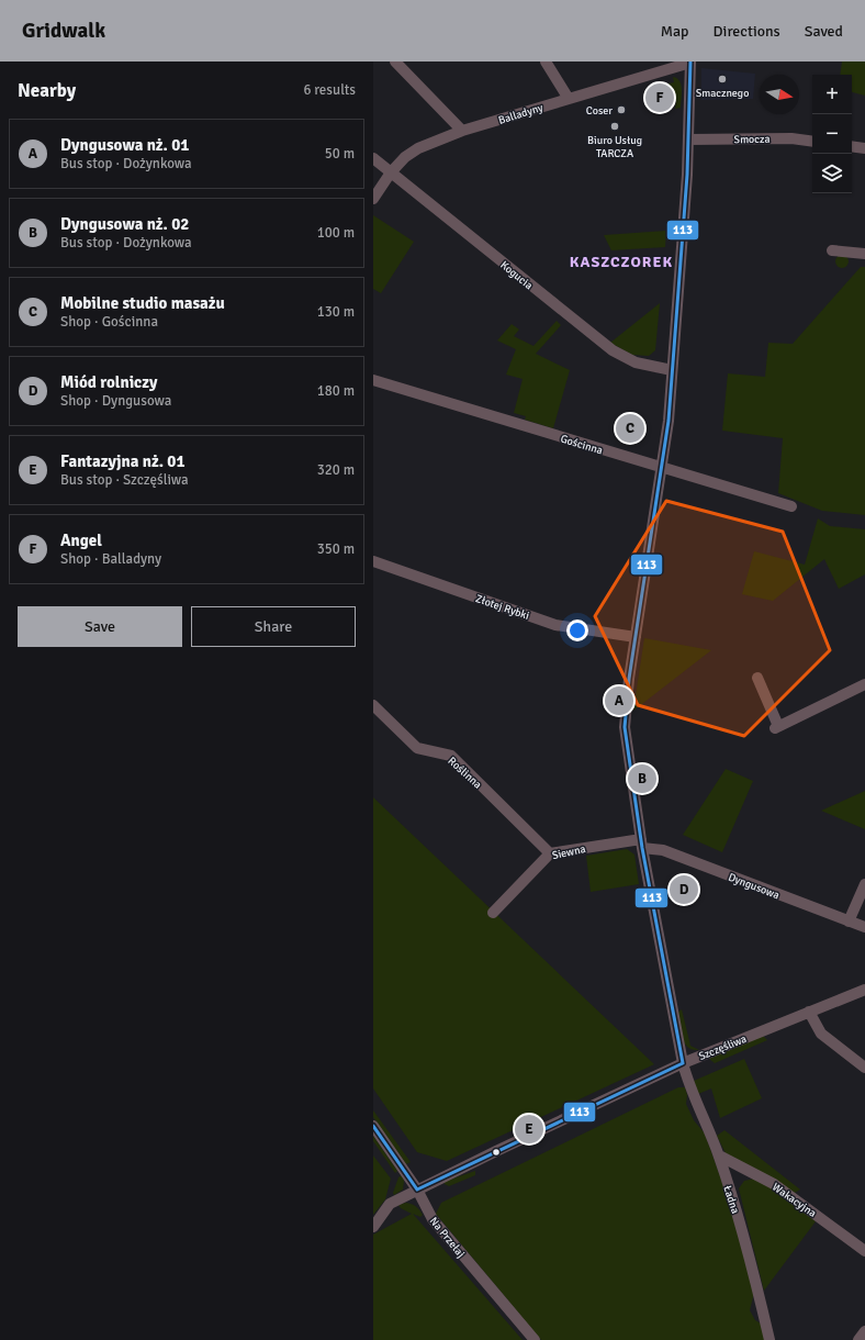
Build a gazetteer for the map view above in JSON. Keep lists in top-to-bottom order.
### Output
{
  "streets": {
    "street": [
      "Balladyny",
      "Smocza",
      "Kogucia",
      "Gościnna",
      "Złotej Rybki",
      "Roślinna",
      "Siewna",
      "Dyngusowa",
      "Szczęśliwa",
      "Ładna",
      "Wakacyjna",
      "Na Przełaj"
    ]
  },
  "crossings": [
    ["Balladyny", "Kogucia"],
    ["Balladyny", "Ładna"],
    ["Smocza", "Ładna"],
    ["Kogucia", "Ładna"],
    ["Gościnna", "Ładna"],
    ["Złotej Rybki", "Ładna"],
    ["Roślinna", "Siewna"],
    ["Siewna", "Dyngusowa"],
    ["Siewna", "Ładna"],
    ["Dyngusowa", "Ładna"],
    ["Szczęśliwa", "Ładna"],
    ["Szczęśliwa", "Na Przełaj"],
    ["Ładna", "Wakacyjna"]
  ],
  "districts": ["KASZCZOREK"],
  "places": ["Smacznego", "Coser", "Biuro Usług TARCZA"],
  "lines": ["transit line 113"],
  "north": "right",
  "page": {
    "header": "Gridwalk",
    "nav": ["Map", "Directions", "Saved"],
    "heading": ["Nearby", "6 results"],
    "map_buttons": ["+", "−"],
    "pins": [
      "F",
      "C",
      "A",
      "B",
      "D",
      "E"
    ],
    "list": [
      {
        "mark": "A",
        "name": "Dyngusowa nż. 01",
        "note": "Bus stop · Dożynkowa",
        "value": "50 m"
      },
      {
        "mark": "B",
        "name": "Dyngusowa nż. 02",
        "note": "Bus stop · Dożynkowa",
        "value": "100 m"
      },
      {
        "mark": "C",
        "name": "Mobilne studio masażu",
        "note": "Shop · Gościnna",
        "value": "130 m"
      },
      {
        "mark": "D",
        "name": "Miód rolniczy",
        "note": "Shop · Dyngusowa",
        "value": "180 m"
      },
      {
        "mark": "E",
        "name": "Fantazyjna nż. 01",
        "note": "Bus stop · Szczęśliwa",
        "value": "320 m"
      },
      {
        "mark": "F",
        "name": "Angel",
        "note": "Shop · Balladyny",
        "value": "350 m"
      }
    ],
    "buttons": ["Save", "Share"]
  }
}
